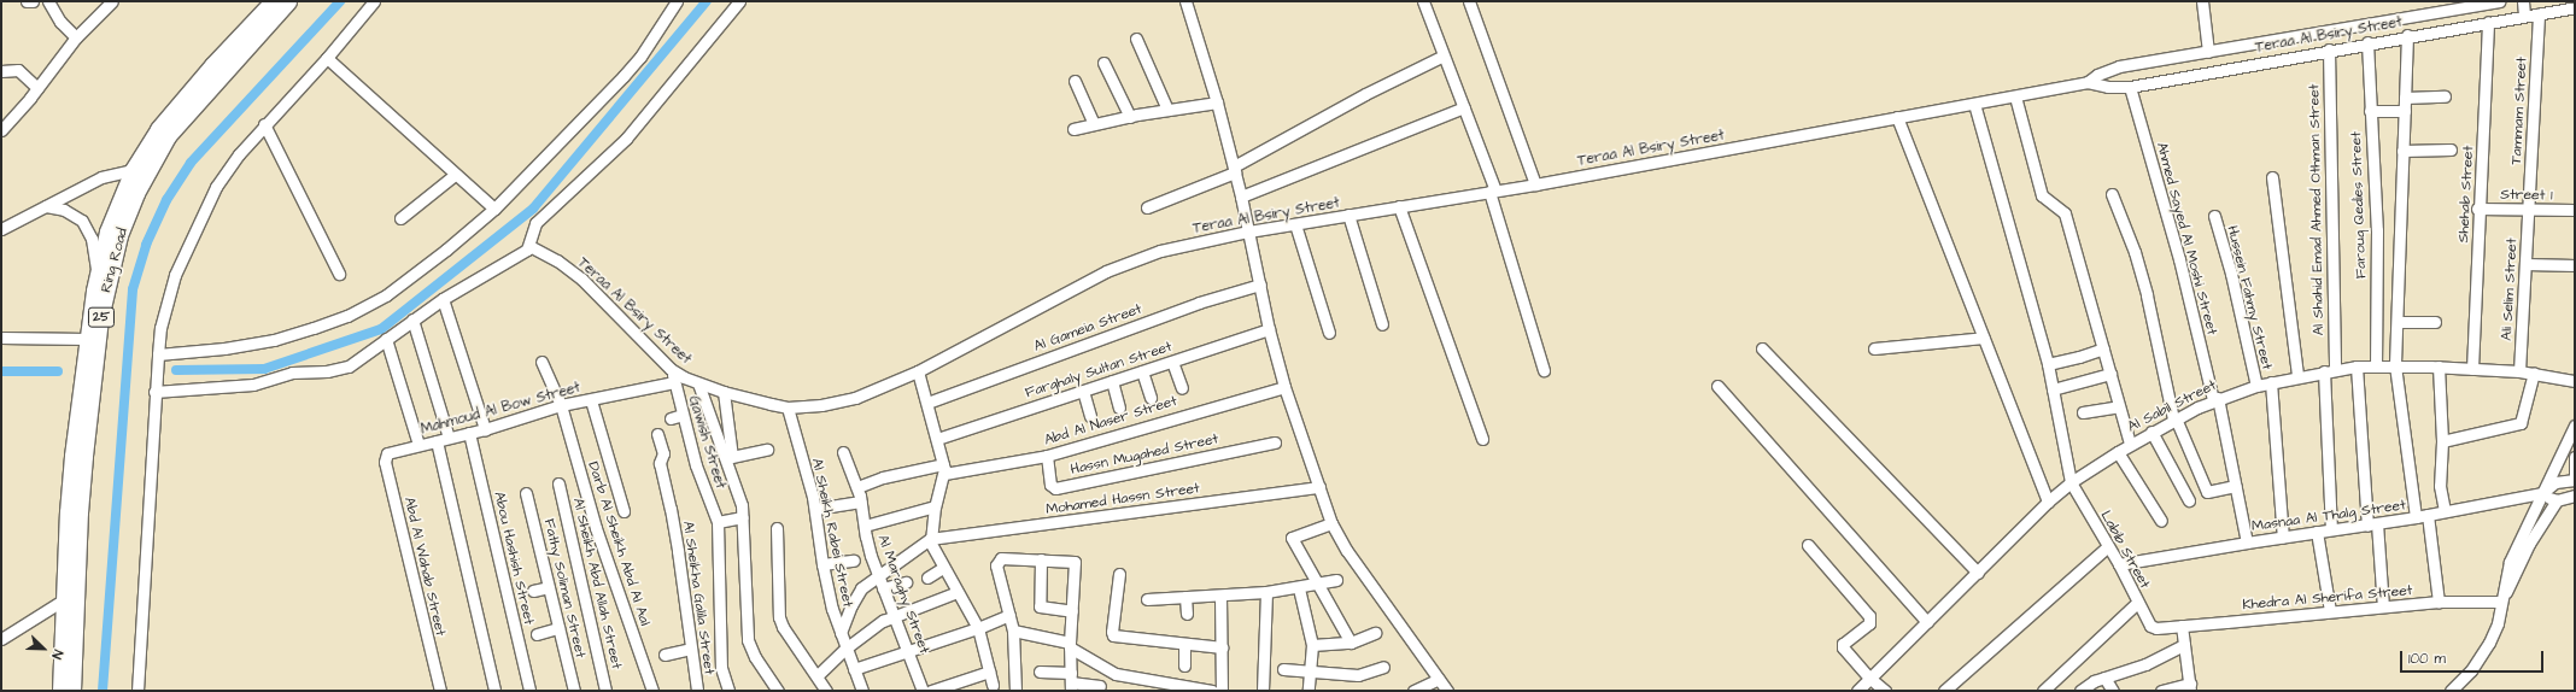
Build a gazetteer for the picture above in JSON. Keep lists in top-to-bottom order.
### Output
{
  "streets": {
    "highway": ["Ring Road", "25"],
    "street": [
      "Teraa Al Bsiry Street",
      "Tammam Street",
      "Shehab Street",
      "Street 1",
      "Farouq Qedies Street",
      "Al Shahid Emad Ahmed Othman Street",
      "Ahmed Sayed Al Moshi Street",
      "Ali Selim Street",
      "Hussein Fahmy Street",
      "Al Gameia Street",
      "Farghaly Sultan Street",
      "Al Sabil Street",
      "Mahmoud Al Bow Street",
      "Abd Al Naser Street",
      "Gawish Street",
      "Hassn Mugahed Street",
      "Mohamed Hassn Street",
      "Masnaa Al Thalg Street",
      "Al Sheikh Rabei Street",
      "Darb Al Sheikh Abd Al Aal",
      "Labib Street",
      "Abou Hashish Street",
      "Abd Al Wahab Street",
      "Al Sheikh Abd Allah Street",
      "Fathy Soliman Street",
      "Al Maraghy Street",
      "Al Sheikha Galila Street",
      "Khedra Al Sherifa Street"
    ]
  },
  "crossings": [
    ["Teraa Al Bsiry Street", "Tammam Street"],
    ["Teraa Al Bsiry Street", "Shehab Street"],
    ["Teraa Al Bsiry Street", "Farouq Qedies Street"],
    ["Teraa Al Bsiry Street", "Al Shahid Emad Ahmed Othman Street"],
    ["Teraa Al Bsiry Street", "Ahmed Sayed Al Moshi Street"],
    ["Teraa Al Bsiry Street", "Gawish Street"],
    ["Teraa Al Bsiry Street", "Al Sheikh Rabei Street"],
    ["Teraa Al Bsiry Street", "Labib Street"],
    ["Tammam Street", "Street 1"],
    ["Tammam Street", "Ali Selim Street"],
    ["Shehab Street", "Street 1"],
    ["Shehab Street", "Al Sabil Street"],
    ["Street 1", "Ali Selim Street"],
    ["Farouq Qedies Street", "Al Sabil Street"],
    ["Al Shahid Emad Ahmed Othman Street", "Al Sabil Street"],
    ["Al Shahid Emad Ahmed Othman Street", "Masnaa Al Thalg Street"],
    ["Ahmed Sayed Al Moshi Street", "Al Sabil Street"],
    ["Ahmed Sayed Al Moshi Street", "Masnaa Al Thalg Street"],
    ["Ali Selim Street", "Al Sabil Street"],
    ["Hussein Fahmy Street", "Al Sabil Street"],
    ["Al Sabil Street", "Labib Street"],
    ["Mahmoud Al Bow Street", "Gawish Street"],
    ["Mahmoud Al Bow Street", "Darb Al Sheikh Abd Al Aal"],
    ["Mahmoud Al Bow Street", "Abou Hashish Street"],
    ["Mahmoud Al Bow Street", "Abd Al Wahab Street"],
    ["Abd Al Naser Street", "Hassn Mugahed Street"],
    ["Abd Al Naser Street", "Al Maraghy Street"],
    ["Masnaa Al Thalg Street", "Labib Street"],
    ["Labib Street", "Khedra Al Sherifa Street"]
  ],
  "scale_bar": "100 m",
  "north": "bottom right"
}
